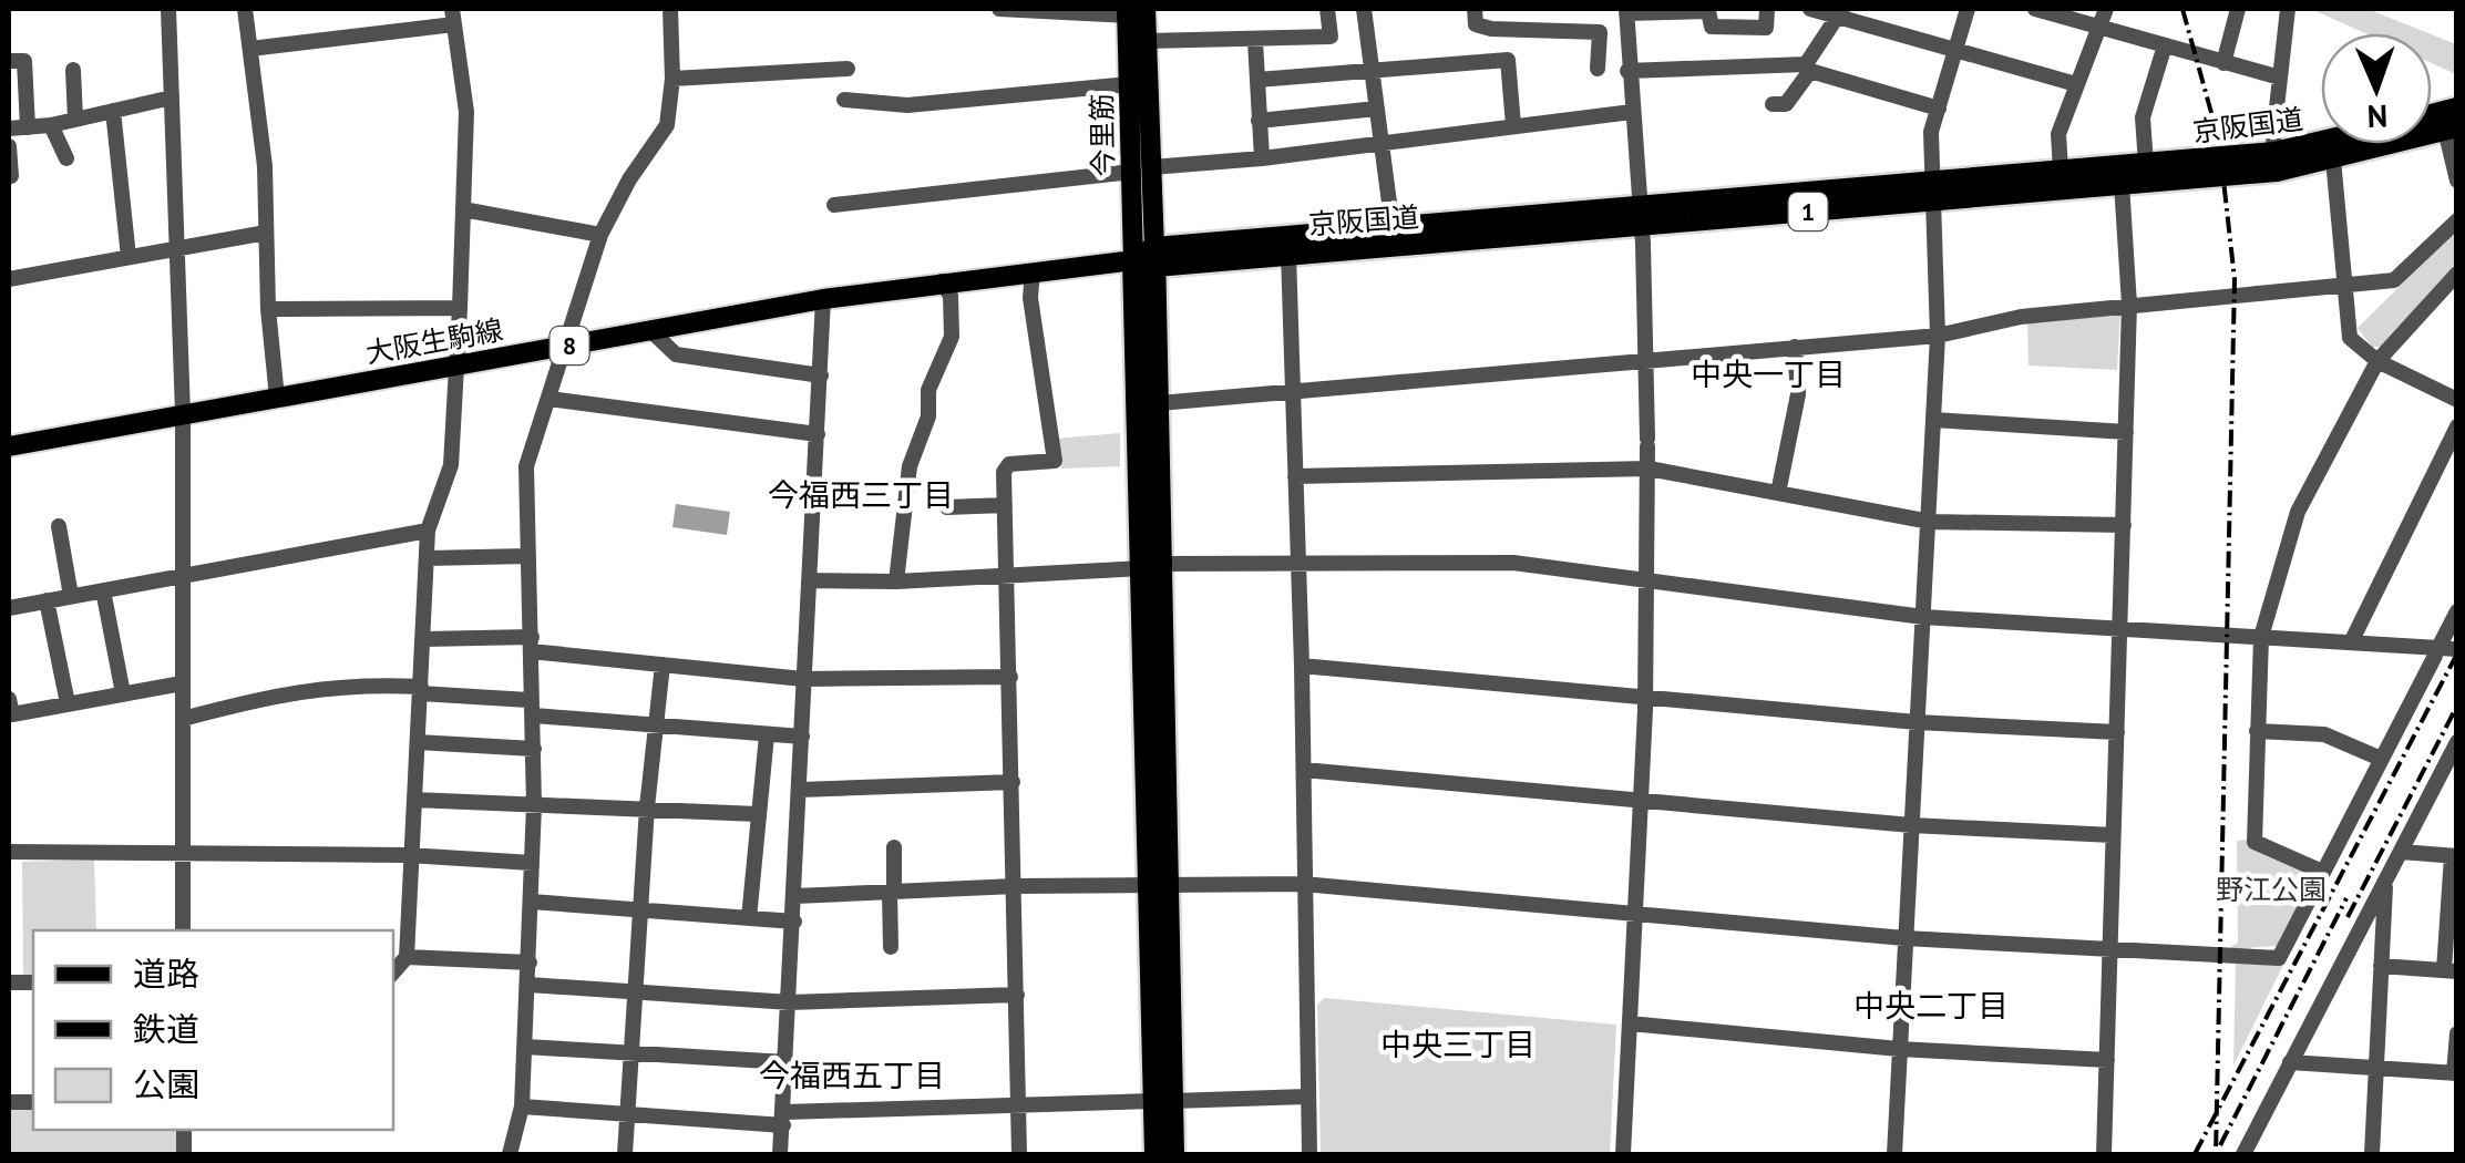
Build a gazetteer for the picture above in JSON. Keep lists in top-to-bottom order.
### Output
{
  "streets": {
    "highway": ["京阪国道", "1"],
    "main road": ["今里筋", "大阪生駒線", "8"]
  },
  "crossings": [
    ["京阪国道", "今里筋"],
    ["京阪国道", "大阪生駒線"],
    ["今里筋", "大阪生駒線"]
  ],
  "districts": [
    "中央一丁目",
    "今福西三丁目",
    "中央二丁目",
    "中央三丁目",
    "今福西五丁目"
  ],
  "parks": ["野江公園"],
  "legend": ["道路", "鉄道", "公園"],
  "north": "bottom"
}
